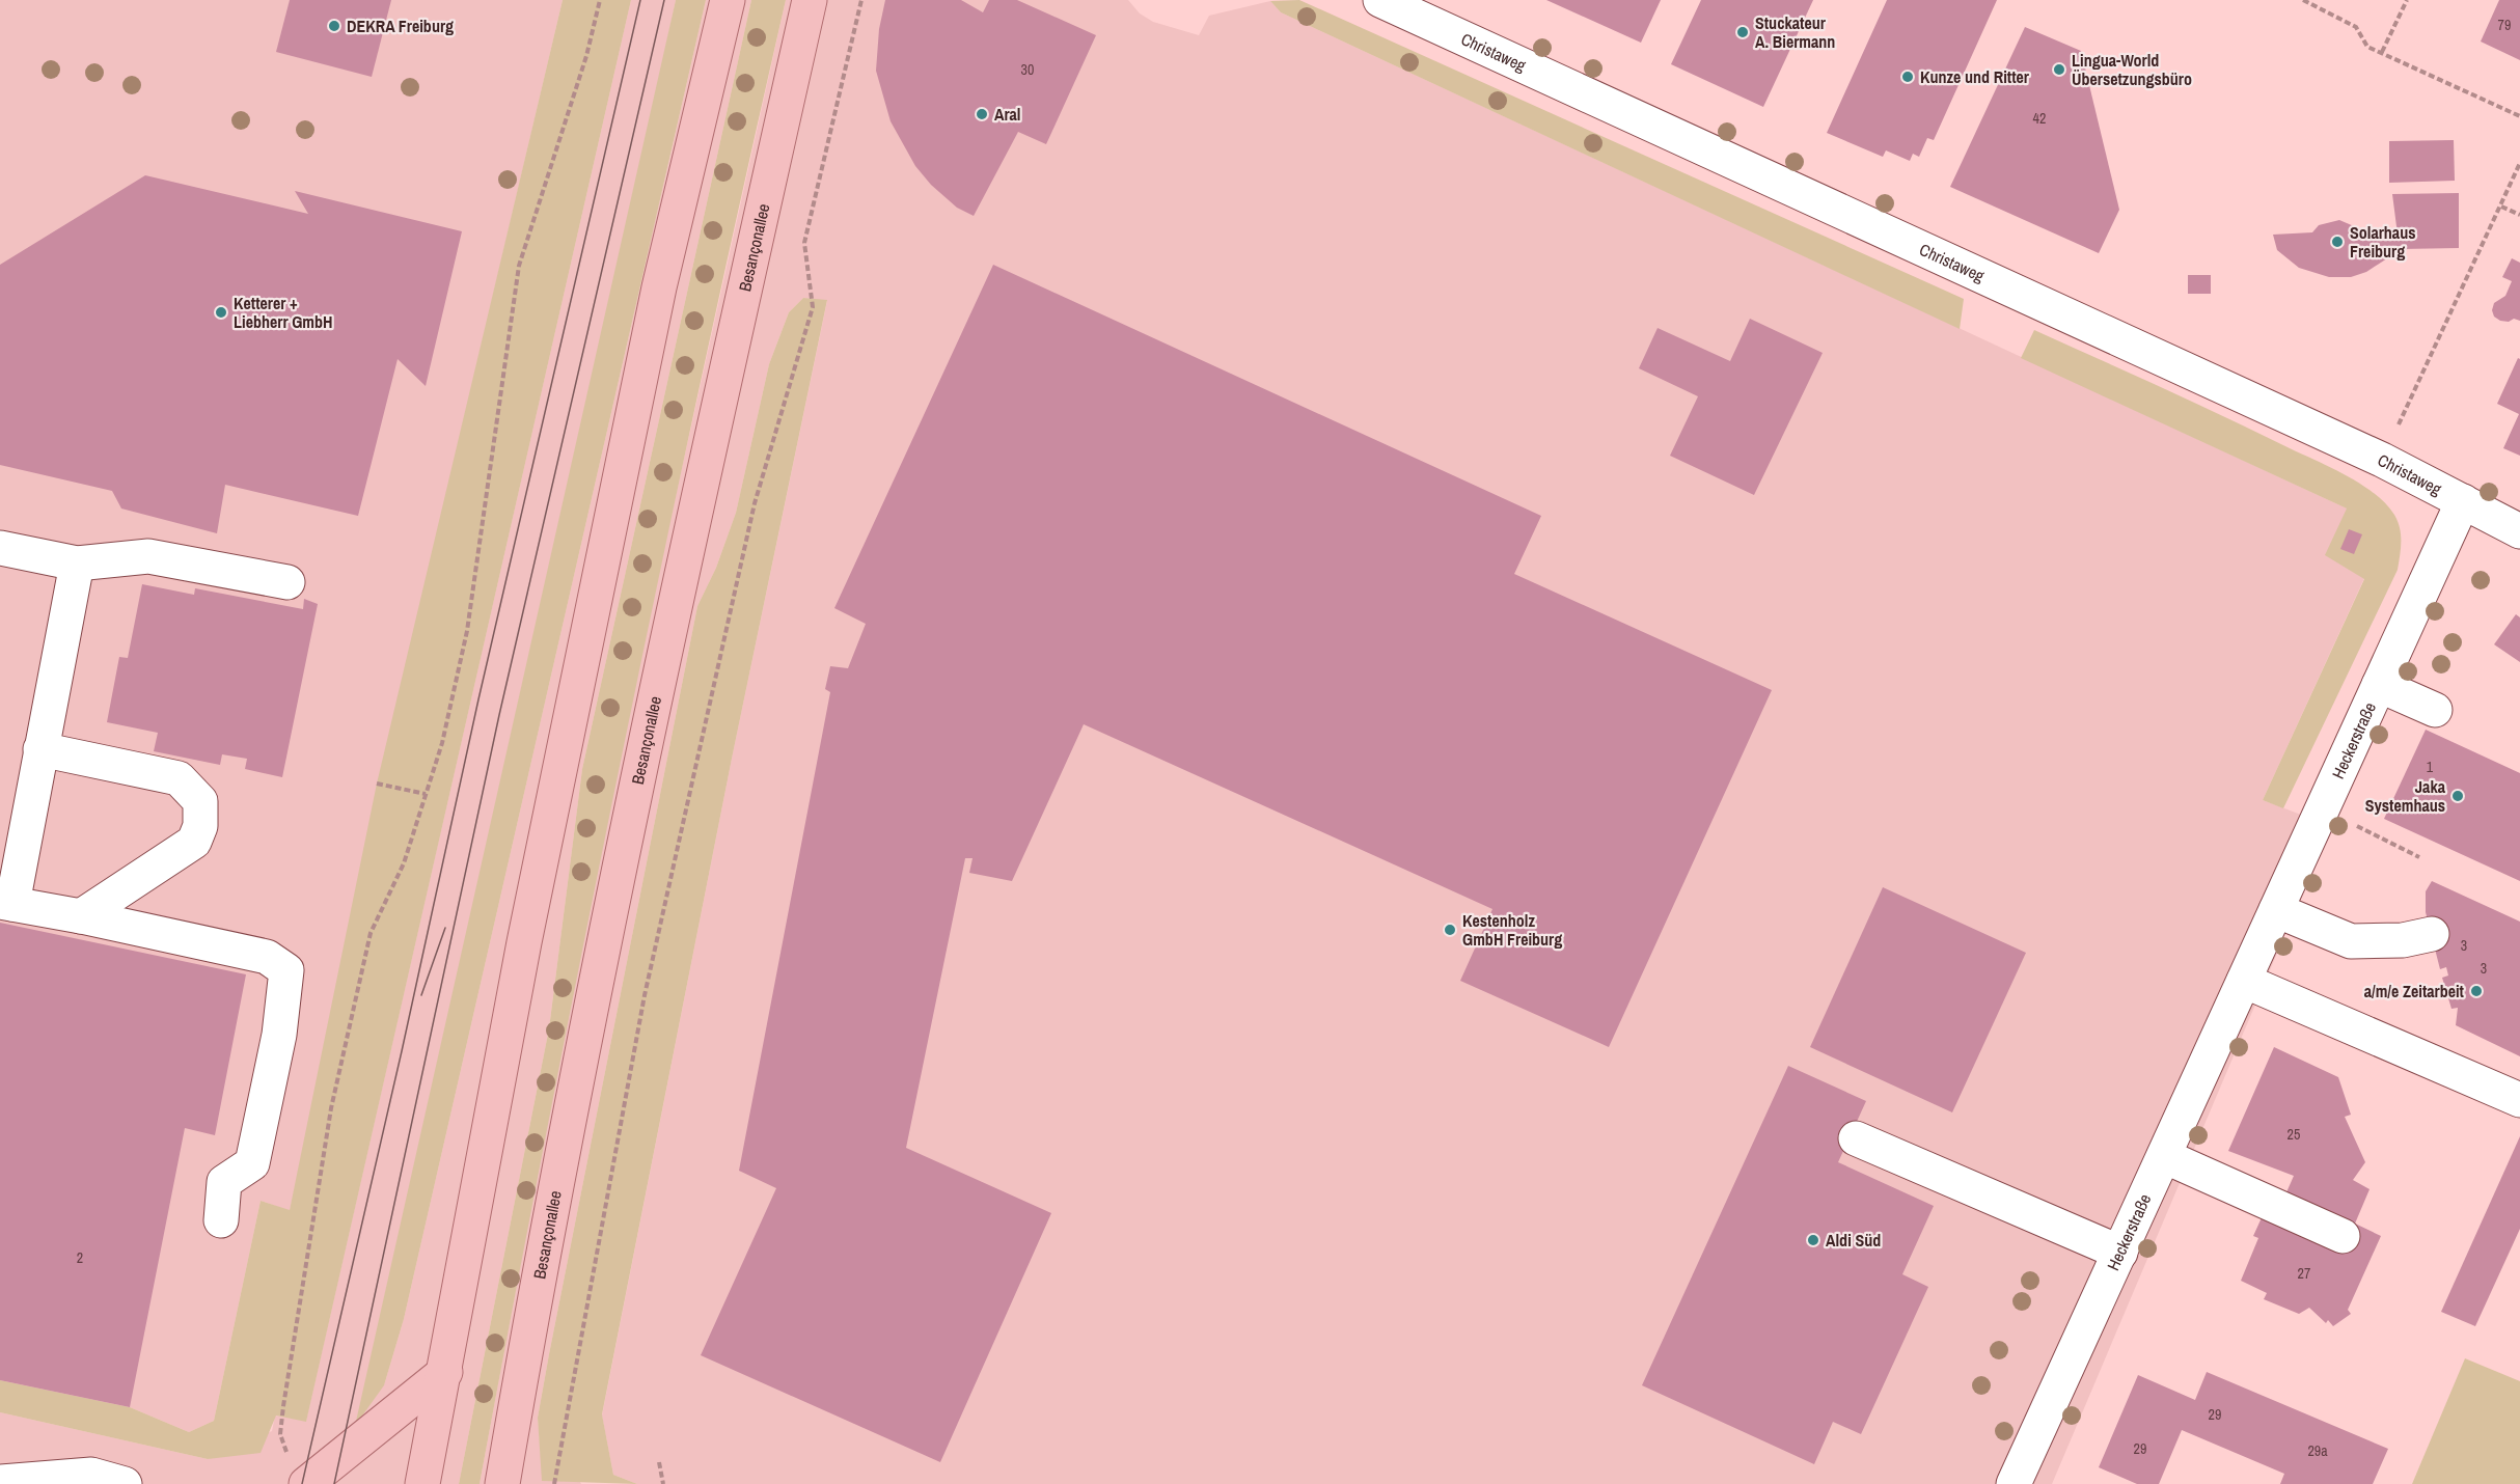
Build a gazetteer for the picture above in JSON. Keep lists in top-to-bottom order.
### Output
{
  "streets": {
    "main road": ["Besançonallee"],
    "street": ["Christaweg", "Heckerstraße"]
  },
  "crossings": [
    ["Christaweg", "Heckerstraße"]
  ],
  "places": [
    "DEKRA Freiburg",
    "Stuckateur A. Biermann",
    "Lingua-World Übersetzungsbüro",
    "Kunze und Ritter",
    "Aral",
    "Solarhaus Freiburg",
    "Ketterer + Liebherr GmbH",
    "Jaka Systemhaus",
    "Kestenholz GmbH Freiburg",
    "a/m/e Zeitarbeit",
    "Aldi Süd"
  ],
  "house_numbers": [
    "79",
    "30",
    "42",
    "1",
    "3",
    "3",
    "25",
    "2",
    "27",
    "29",
    "29",
    "29a"
  ]
}
